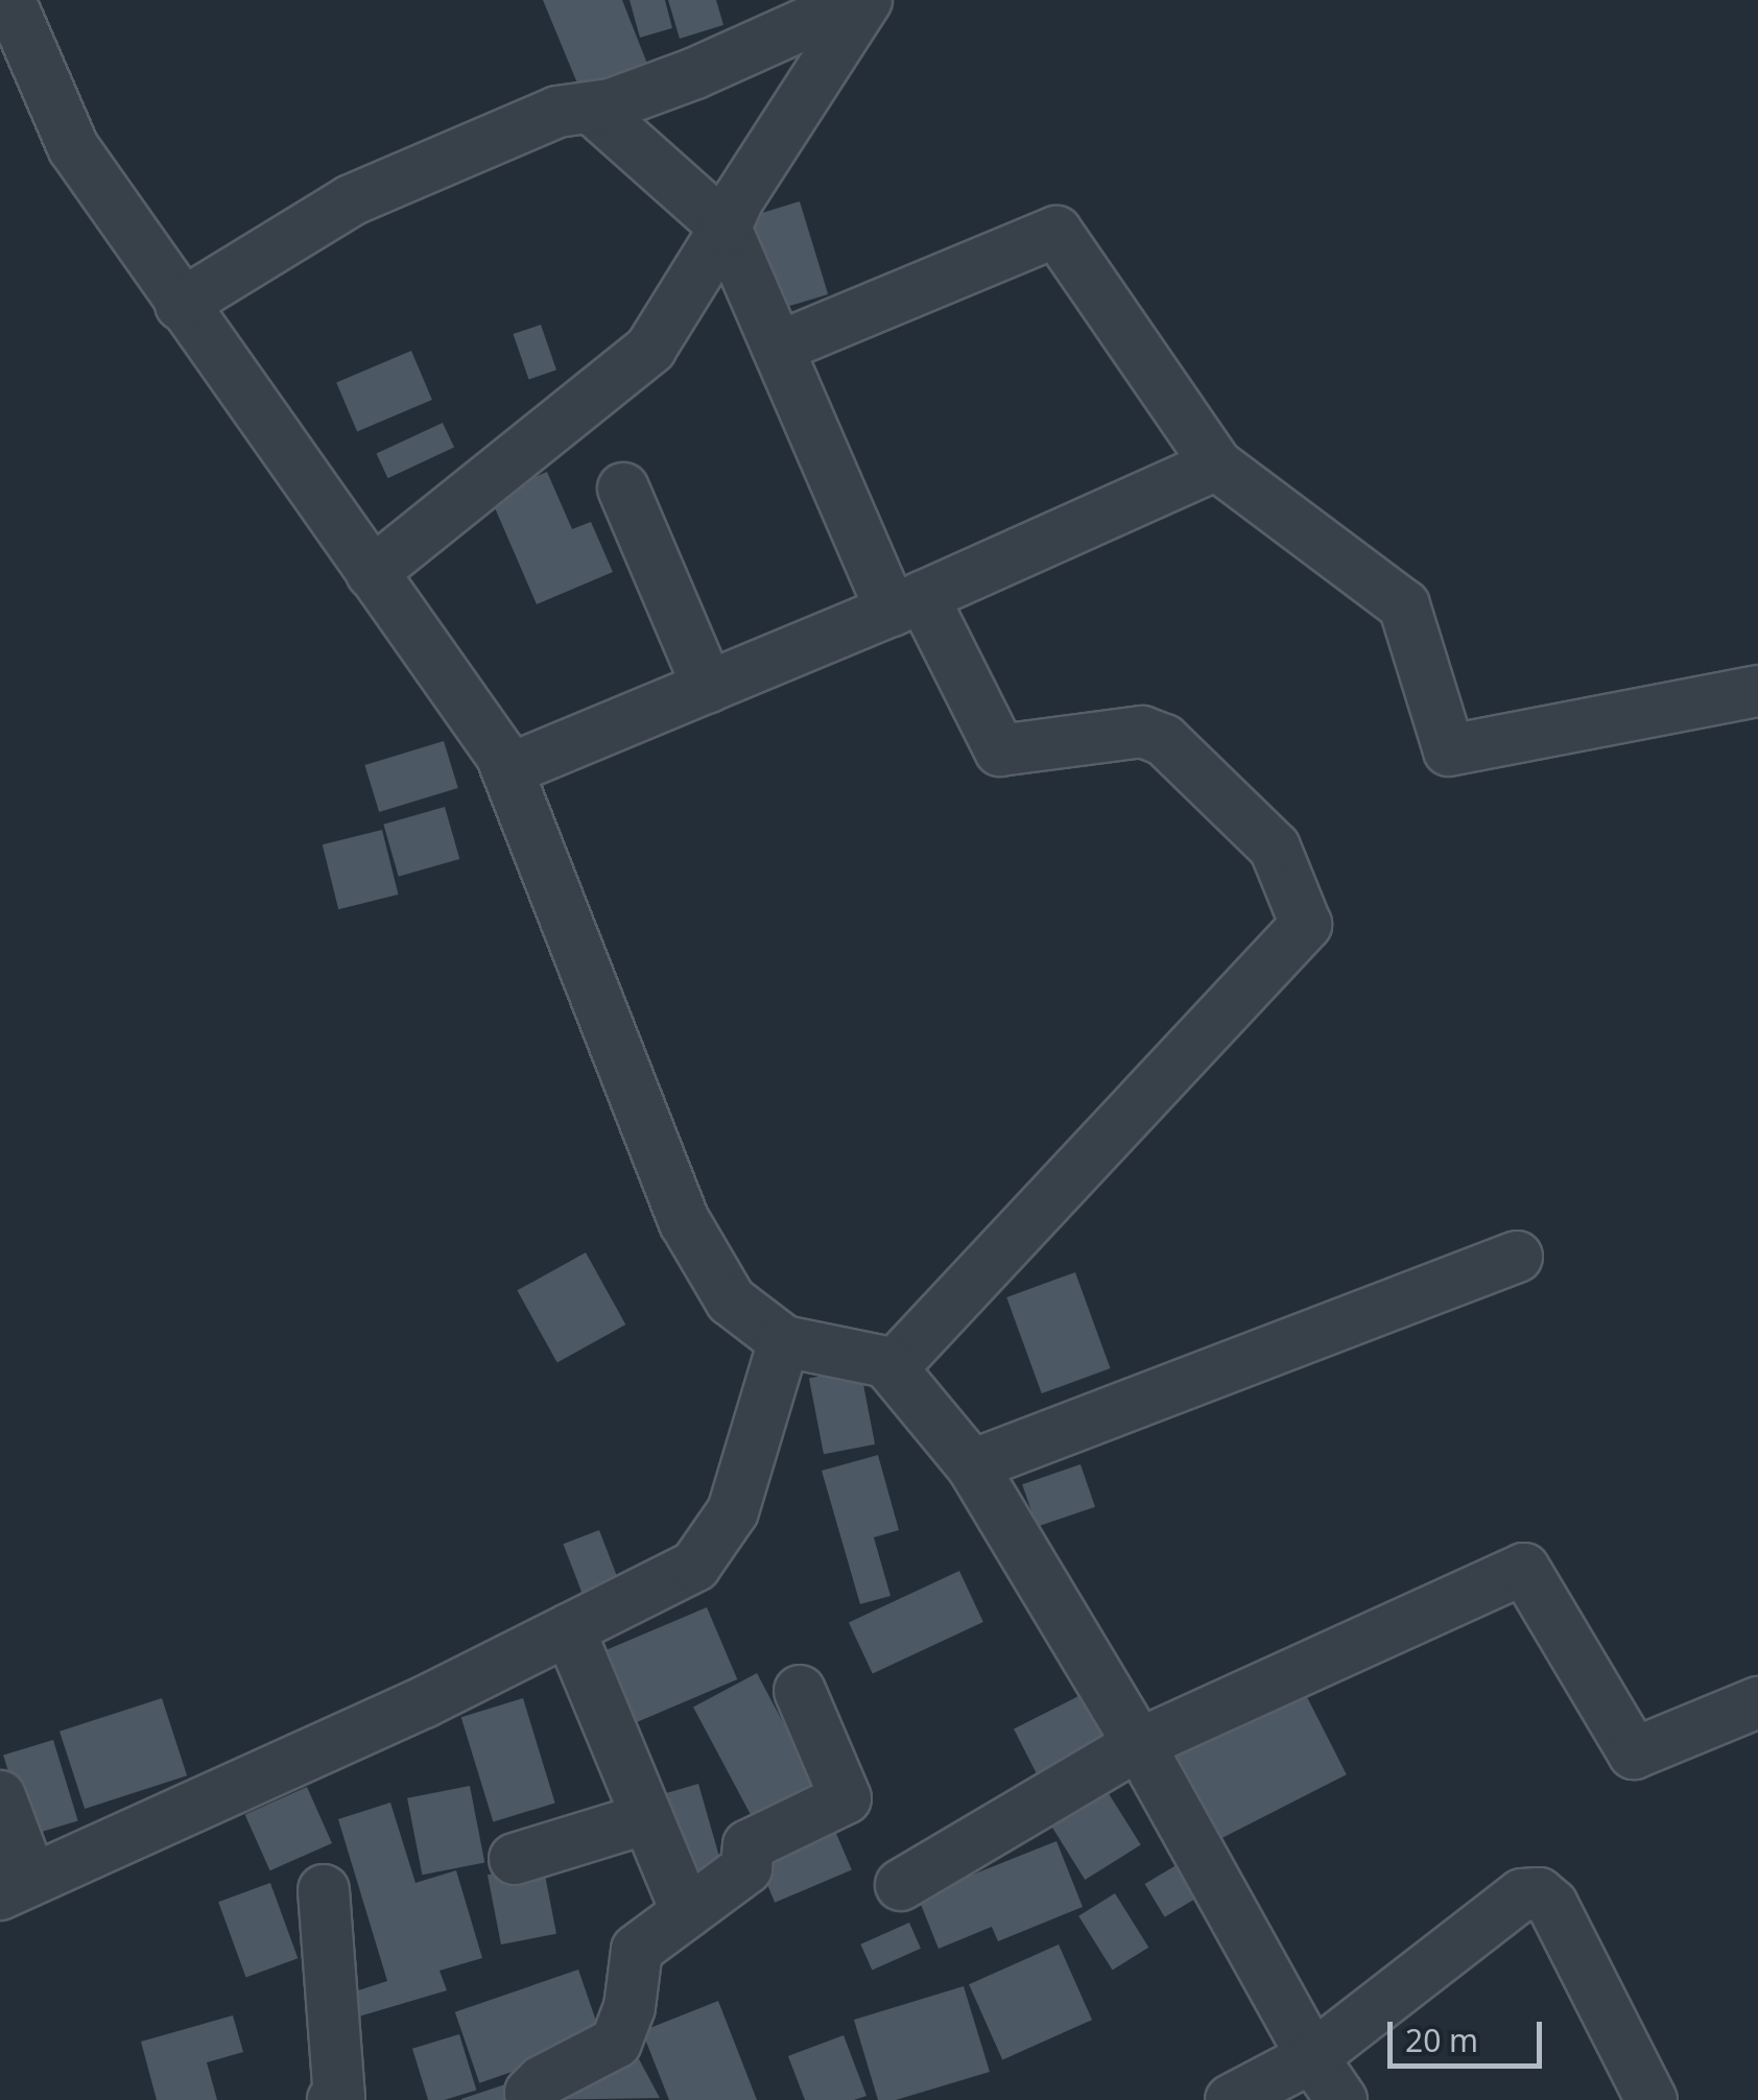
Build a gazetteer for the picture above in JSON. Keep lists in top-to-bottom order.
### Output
{
  "scale_bar": "20 m"
}
